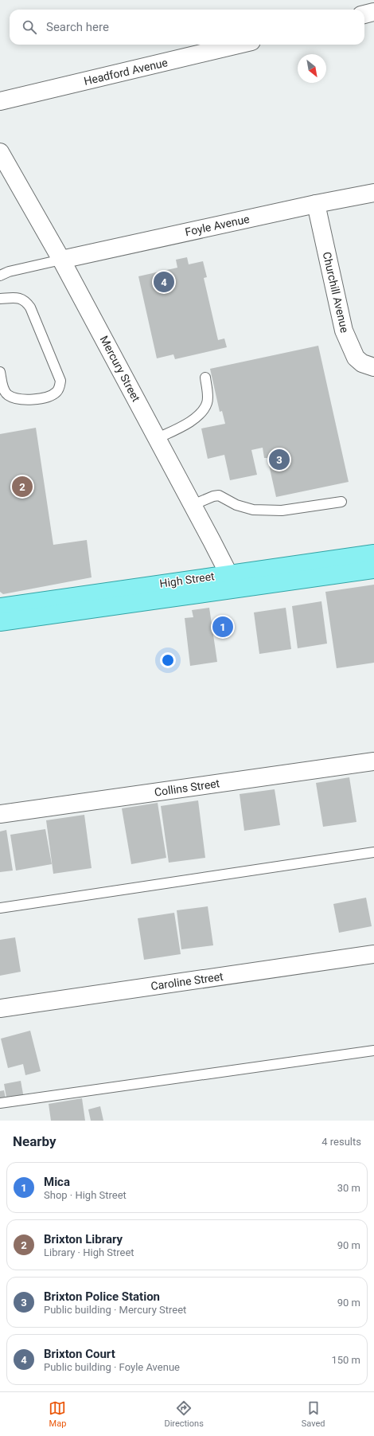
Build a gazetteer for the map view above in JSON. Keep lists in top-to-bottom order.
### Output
{
  "streets": {
    "main road": ["High Street"],
    "street": [
      "Headford Avenue",
      "Foyle Avenue",
      "Churchill Avenue",
      "Mercury Street",
      "Collins Street",
      "Caroline Street"
    ]
  },
  "crossings": [
    ["Foyle Avenue", "Churchill Avenue"],
    ["Foyle Avenue", "Mercury Street"],
    ["Mercury Street", "High Street"]
  ],
  "north": "bottom right",
  "page": {
    "search": "Search here",
    "pins": [
      "4",
      "3",
      "2",
      "1"
    ],
    "heading": ["Nearby", "4 results"],
    "list": [
      {
        "mark": "1",
        "name": "Mica",
        "note": "Shop · High Street",
        "value": "30 m"
      },
      {
        "mark": "2",
        "name": "Brixton Library",
        "note": "Library · High Street",
        "value": "90 m"
      },
      {
        "mark": "3",
        "name": "Brixton Police Station",
        "note": "Public building · Mercury Street",
        "value": "90 m"
      },
      {
        "mark": "4",
        "name": "Brixton Court",
        "note": "Public building · Foyle Avenue",
        "value": "150 m"
      }
    ],
    "nav": ["Map", "Directions", "Saved"]
  }
}
